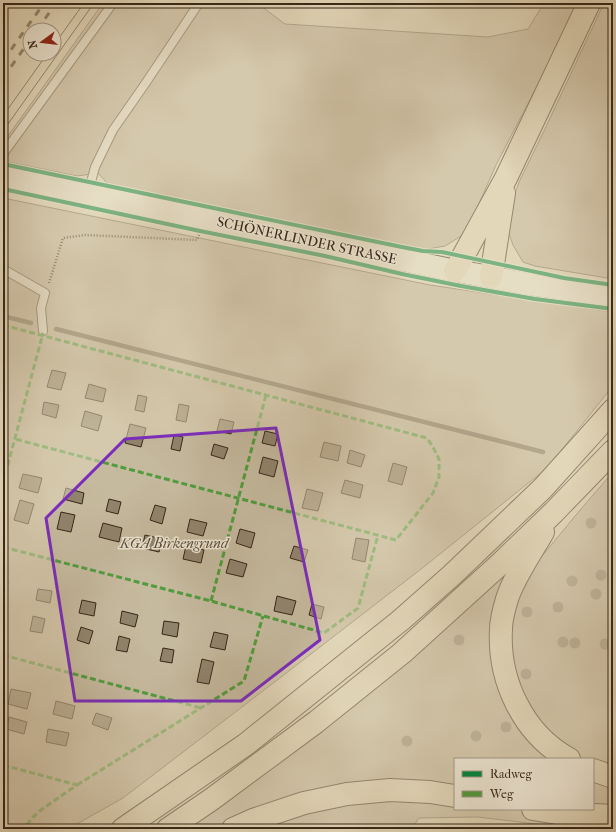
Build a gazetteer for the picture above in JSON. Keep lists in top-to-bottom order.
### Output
{
  "streets": {
    "main road": ["SCHÖNERLINDER STRASSE"]
  },
  "parks": ["KGA Birkengrund"],
  "legend": ["Radweg", "Weg"],
  "north": "left"
}
